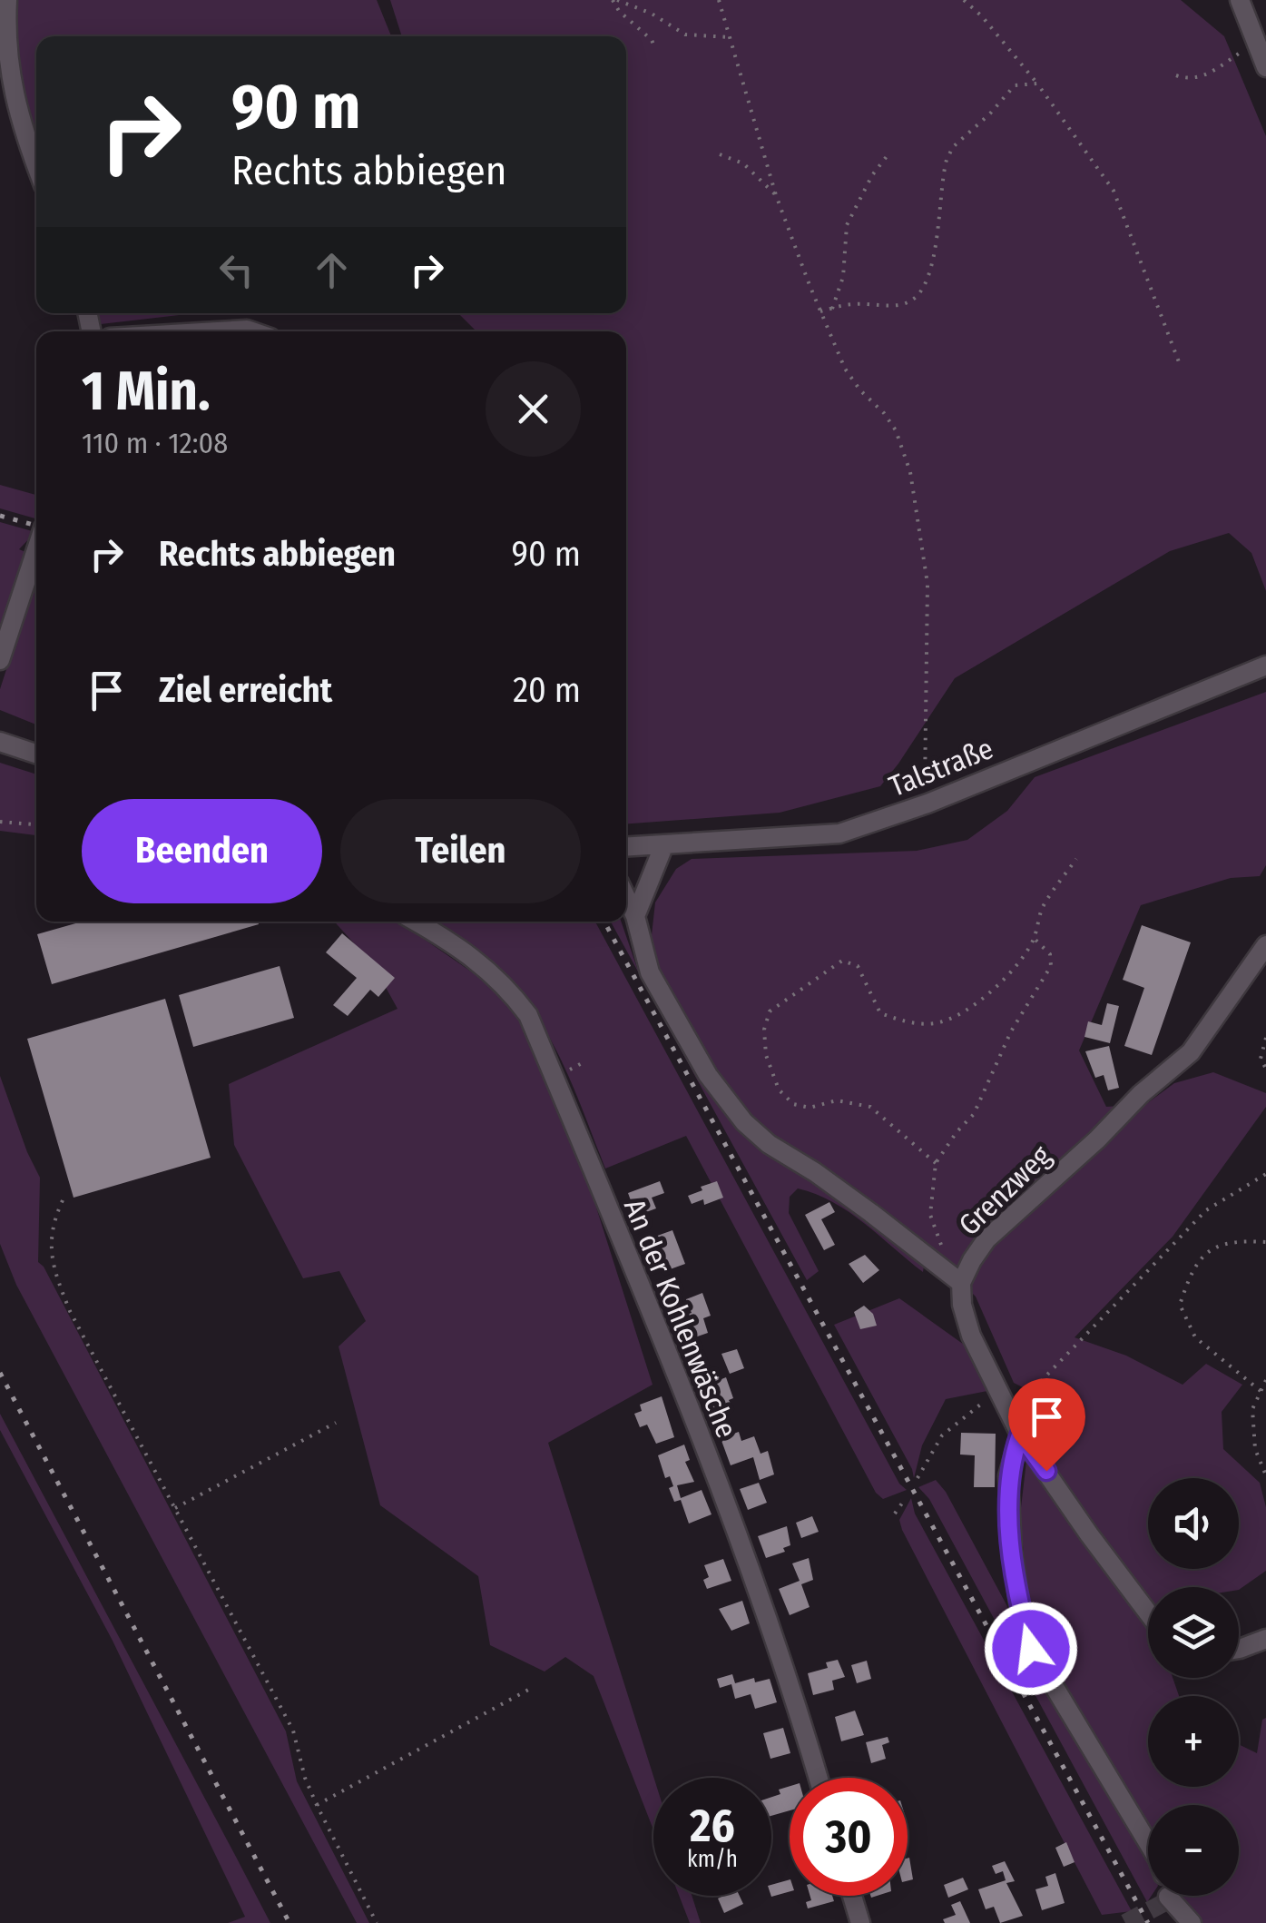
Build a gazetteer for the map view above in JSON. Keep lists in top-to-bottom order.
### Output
{
  "streets": {
    "street": ["Talstraße", "Grenzweg", "An der Kohlenwäsche"]
  },
  "page": {
    "turn": ["90 m", "Rechts abbiegen"],
    "heading": ["1 Min.", "110 m · 12:08"],
    "list": [
      {
        "name": "Rechts abbiegen",
        "value": "90 m"
      },
      {
        "name": "Ziel erreicht",
        "value": "20 m"
      }
    ],
    "buttons": ["Beenden", "Teilen"],
    "map_buttons": ["+", "−"],
    "speed": "26 km/h",
    "limit": "30"
  }
}
